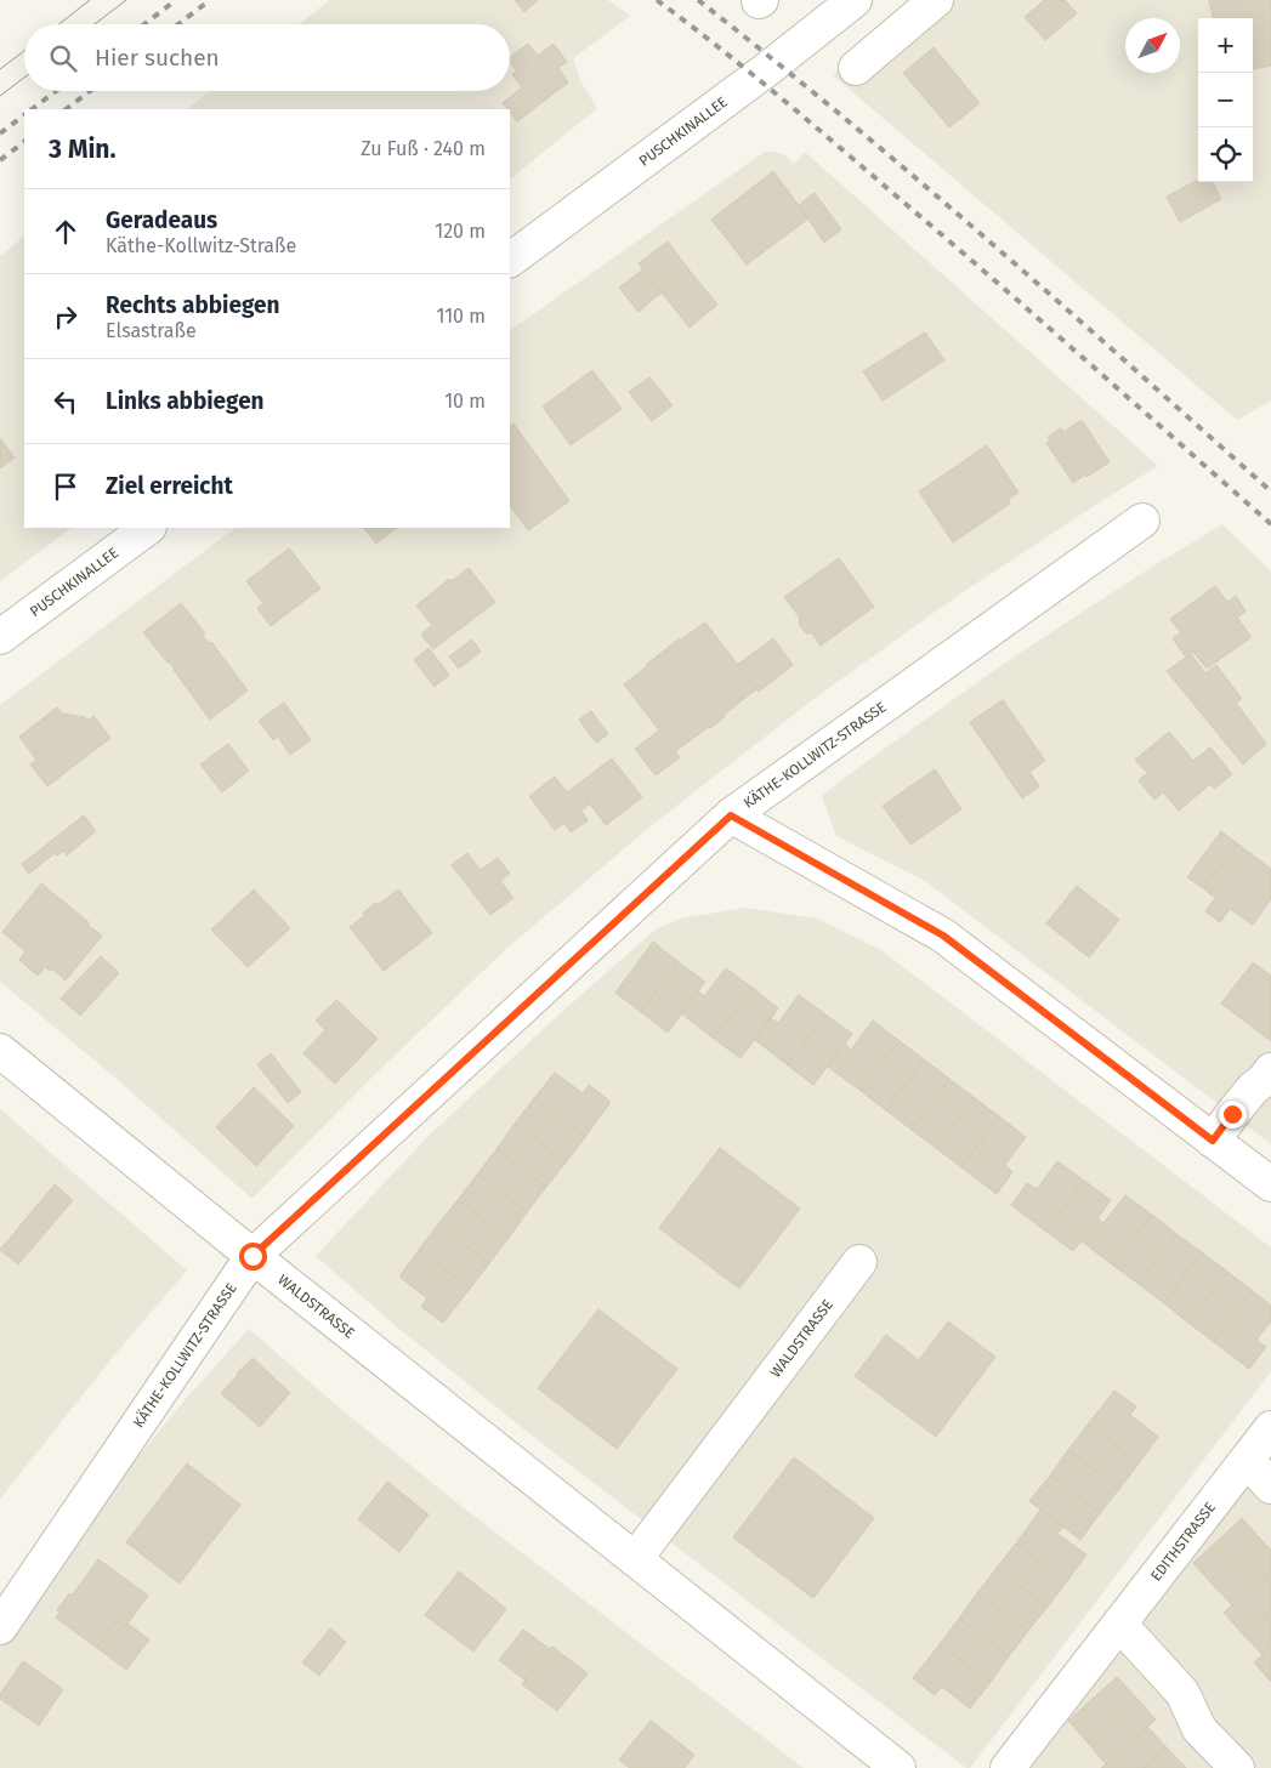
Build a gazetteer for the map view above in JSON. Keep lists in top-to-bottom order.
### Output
{
  "streets": {
    "street": [
      "PUSCHKINALLEE",
      "KÄTHE-KOLLWITZ-STRASSE",
      "WALDSTRASSE",
      "EDITHSTRASSE"
    ]
  },
  "crossings": [
    ["KÄTHE-KOLLWITZ-STRASSE", "WALDSTRASSE"]
  ],
  "north": "top right",
  "page": {
    "map_buttons": ["+", "−"],
    "search": "Hier suchen",
    "heading": ["3 Min.", "Zu Fuß · 240 m"],
    "list": [
      ["Geradeaus", "Käthe-Kollwitz-Straße", "120 m"],
      ["Rechts abbiegen", "Elsastraße", "110 m"],
      ["Links abbiegen", "10 m"],
      "Ziel erreicht"
    ]
  }
}
